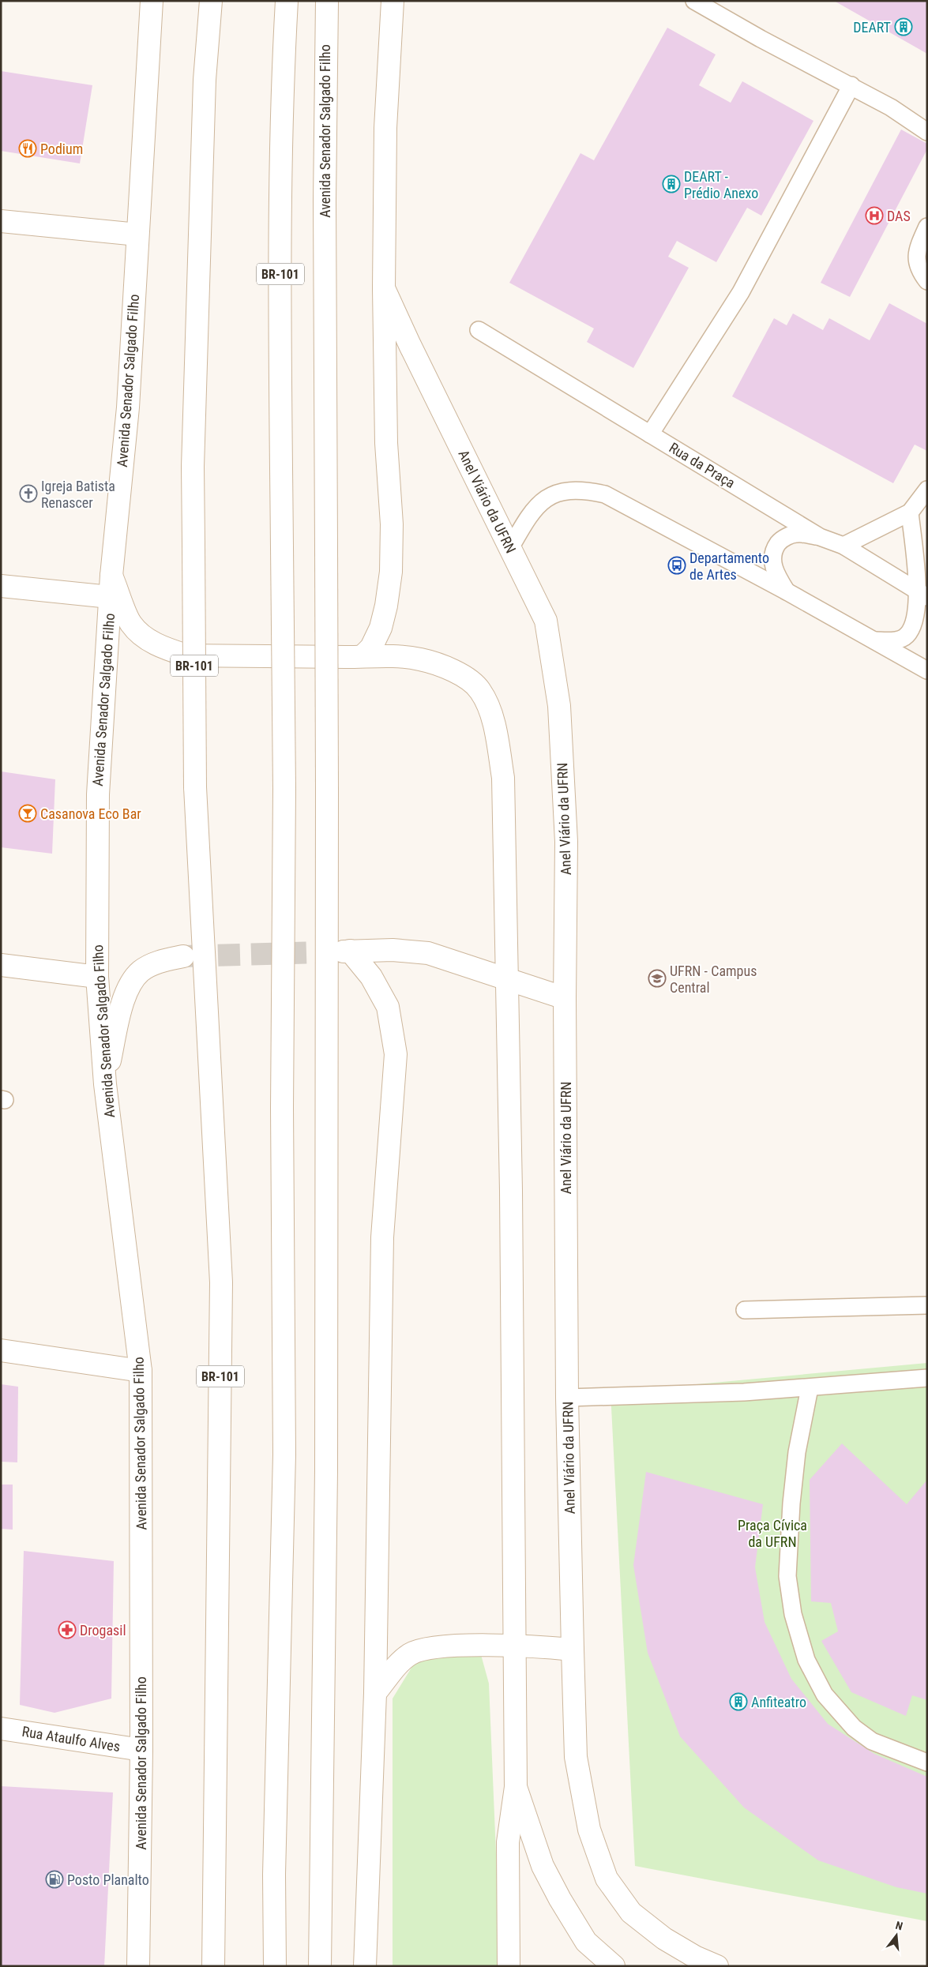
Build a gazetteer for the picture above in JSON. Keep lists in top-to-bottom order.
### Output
{
  "streets": {
    "main road": [
      "Avenida Senador Salgado Filho",
      "BR-101",
      "Anel Viário da UFRN",
      "Rua Ataulfo Alves"
    ],
    "lane": ["Rua da Praça"]
  },
  "crossings": [
    ["Avenida Senador Salgado Filho", "Rua Ataulfo Alves"]
  ],
  "parks": ["Praça Cívica da UFRN"],
  "places": {
    "building": ["DEART", "DEART - Prédio Anexo", "Anfiteatro"],
    "restaurant": ["Podium"],
    "hospital": ["DAS"],
    "church": ["Igreja Batista Renascer"],
    "bus stop": ["Departamento de Artes"],
    "bar": ["Casanova Eco Bar"],
    "school or university": ["UFRN - Campus Central"],
    "pharmacy": ["Drogasil"],
    "fuel station": ["Posto Planalto"]
  },
  "north": "top"
}
